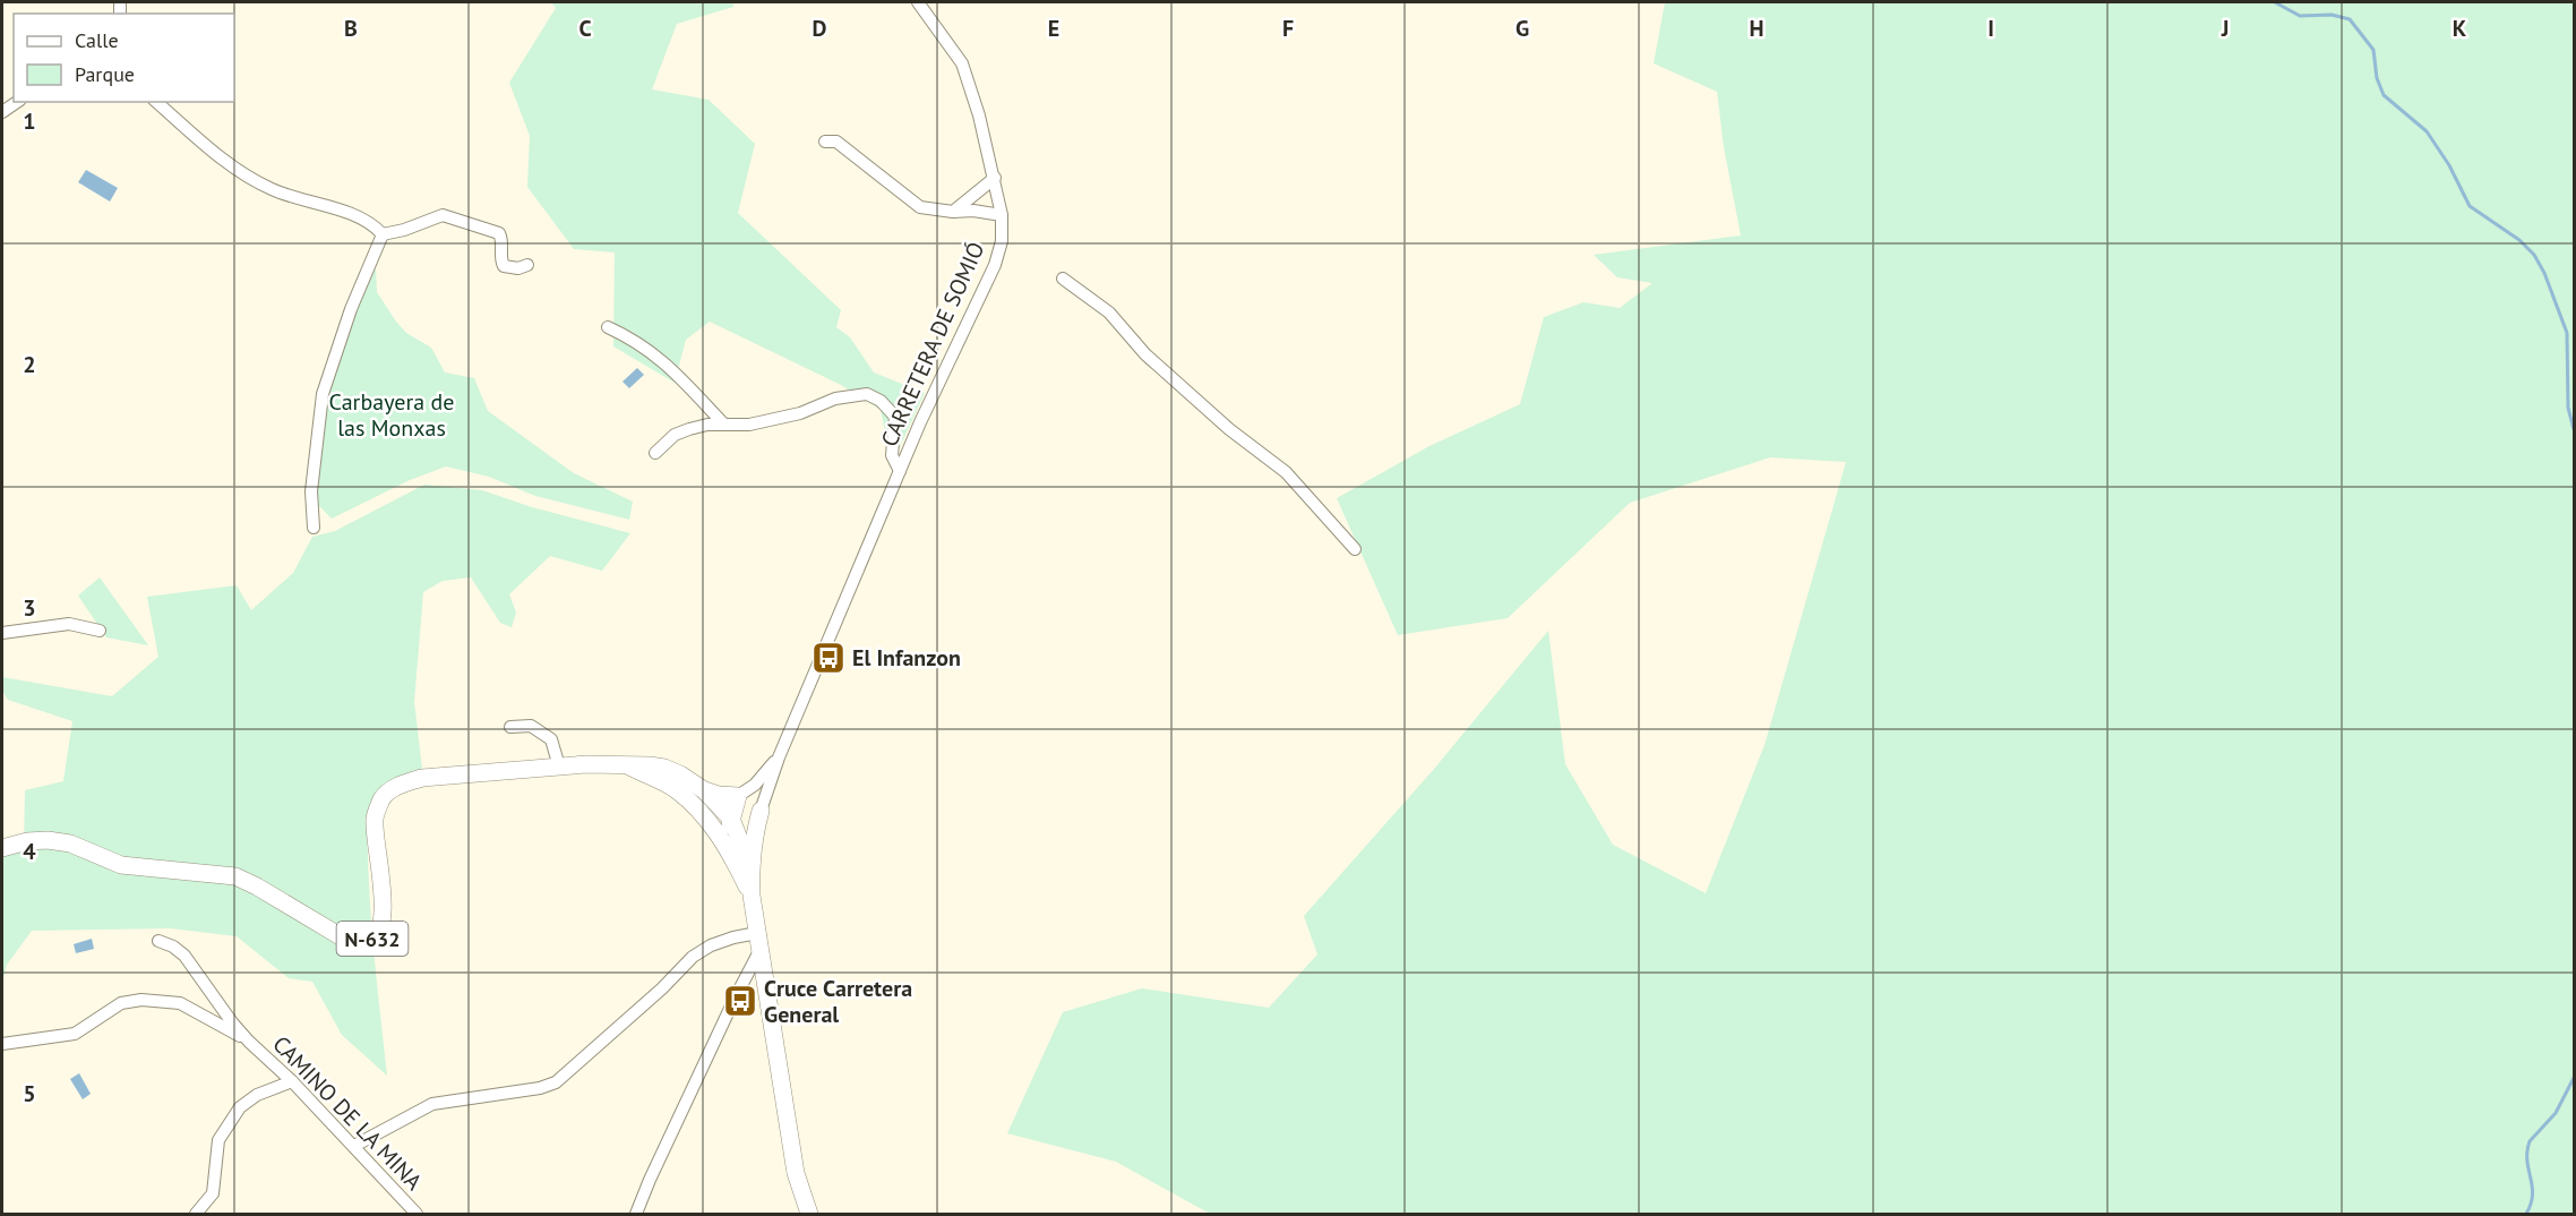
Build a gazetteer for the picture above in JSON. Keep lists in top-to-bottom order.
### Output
{
  "streets": {
    "highway": ["N-632"],
    "street": ["CARRETERA DE SOMIÓ", "CAMINO DE LA MINA"]
  },
  "parks": ["Carbayera de las Monxas"],
  "places": {
    "bus stop": ["El Infanzon", "Cruce Carretera General"]
  },
  "legend": ["Calle", "Parque"],
  "grid": {
    "columns": [
      "B",
      "C",
      "D",
      "E",
      "F",
      "G",
      "H",
      "I",
      "J",
      "K"
    ],
    "rows": [
      "1",
      "2",
      "3",
      "4",
      "5"
    ]
  }
}
